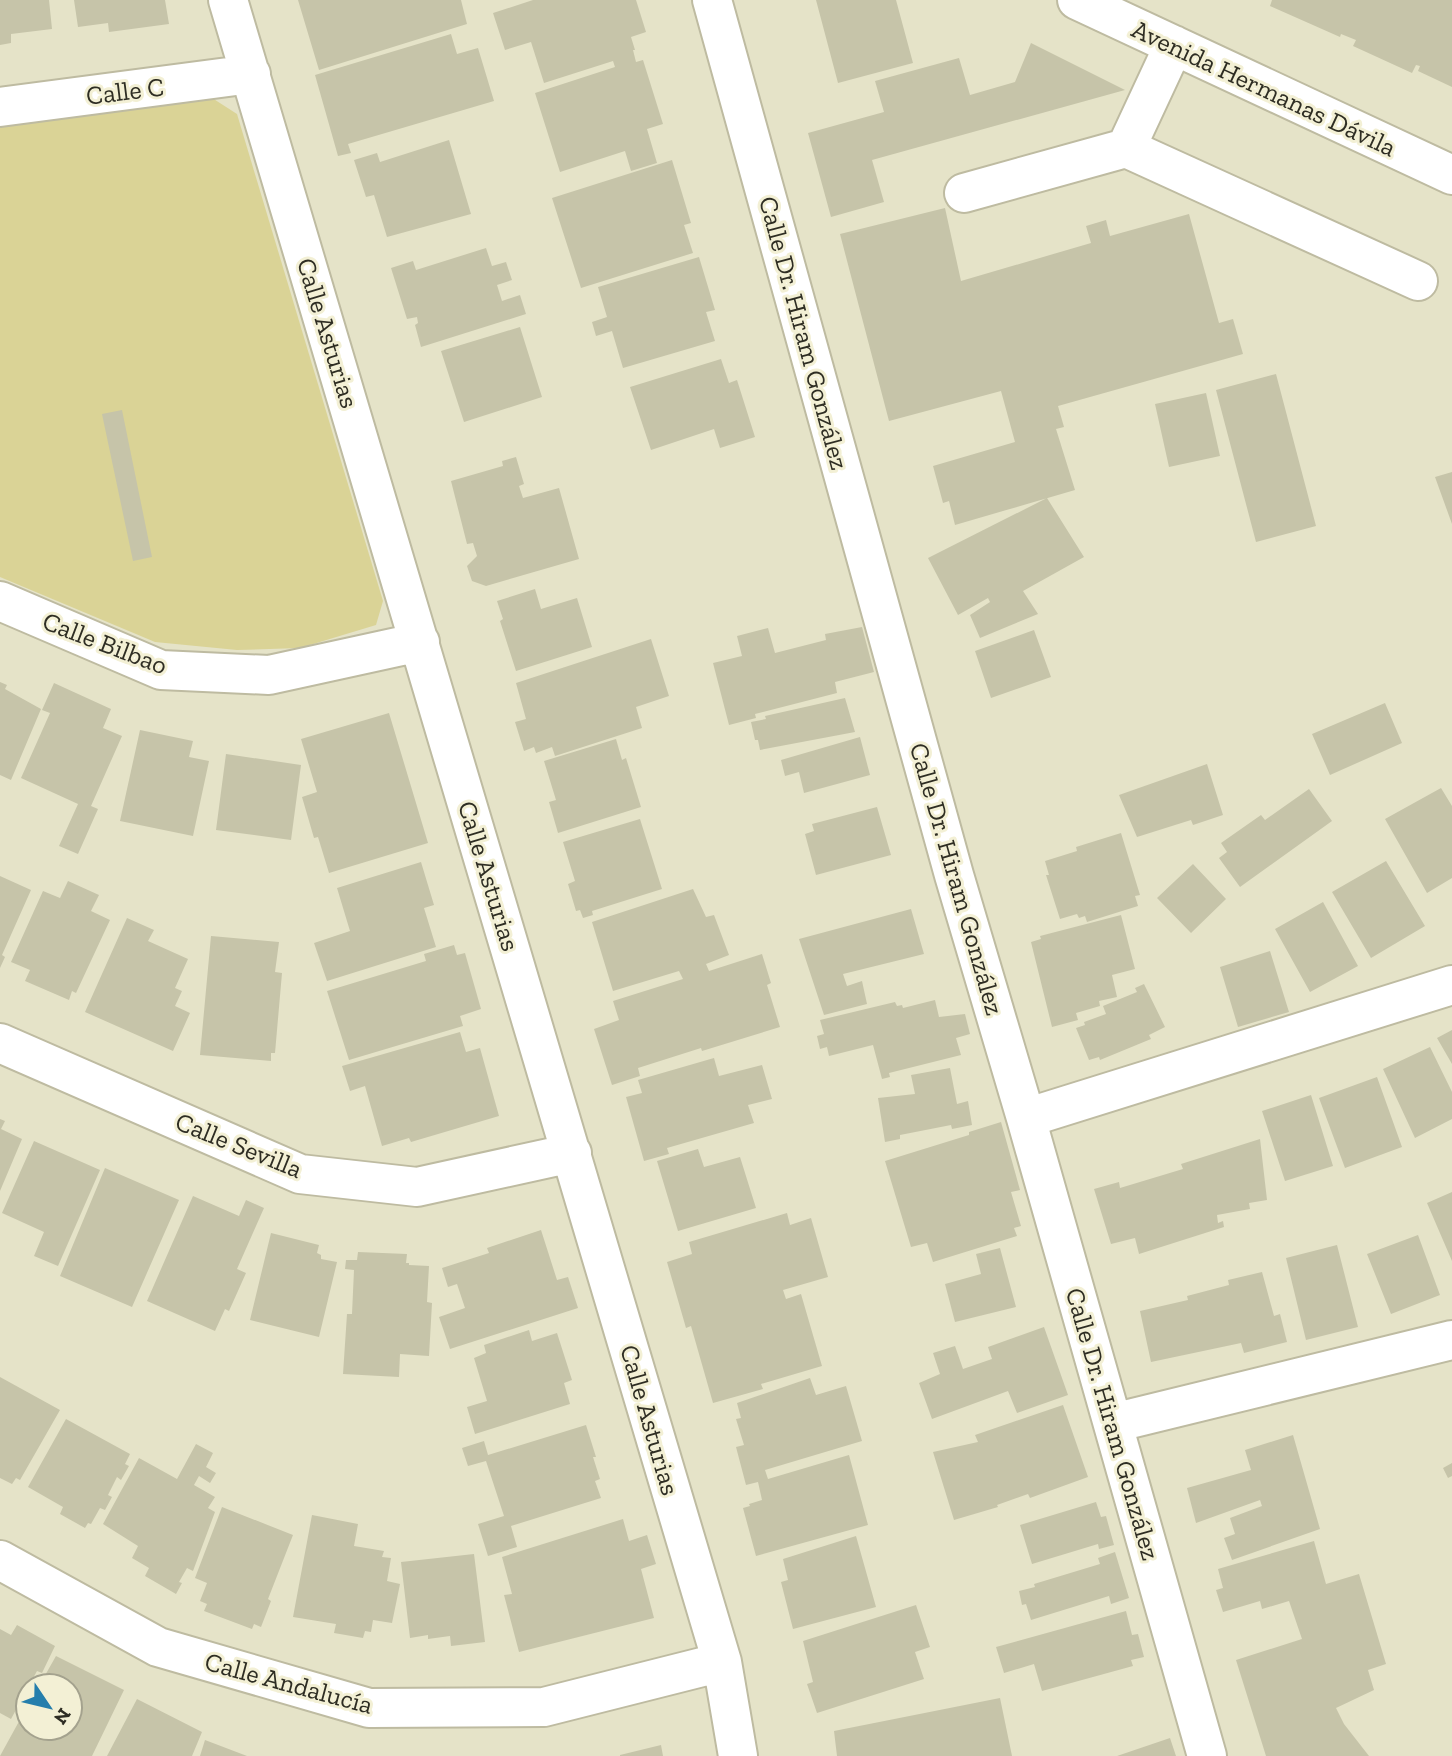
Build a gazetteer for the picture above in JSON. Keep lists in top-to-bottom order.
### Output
{
  "streets": {
    "street": [
      "Avenida Hermanas Dávila",
      "Calle C",
      "Calle Asturias",
      "Calle Dr. Hiram González",
      "Calle Bilbao",
      "Calle Sevilla",
      "Calle Andalucía"
    ]
  },
  "crossings": [
    ["Calle C", "Calle Asturias"],
    ["Calle Asturias", "Calle Bilbao"],
    ["Calle Asturias", "Calle Sevilla"],
    ["Calle Asturias", "Calle Andalucía"]
  ],
  "north": "bottom right"
}
